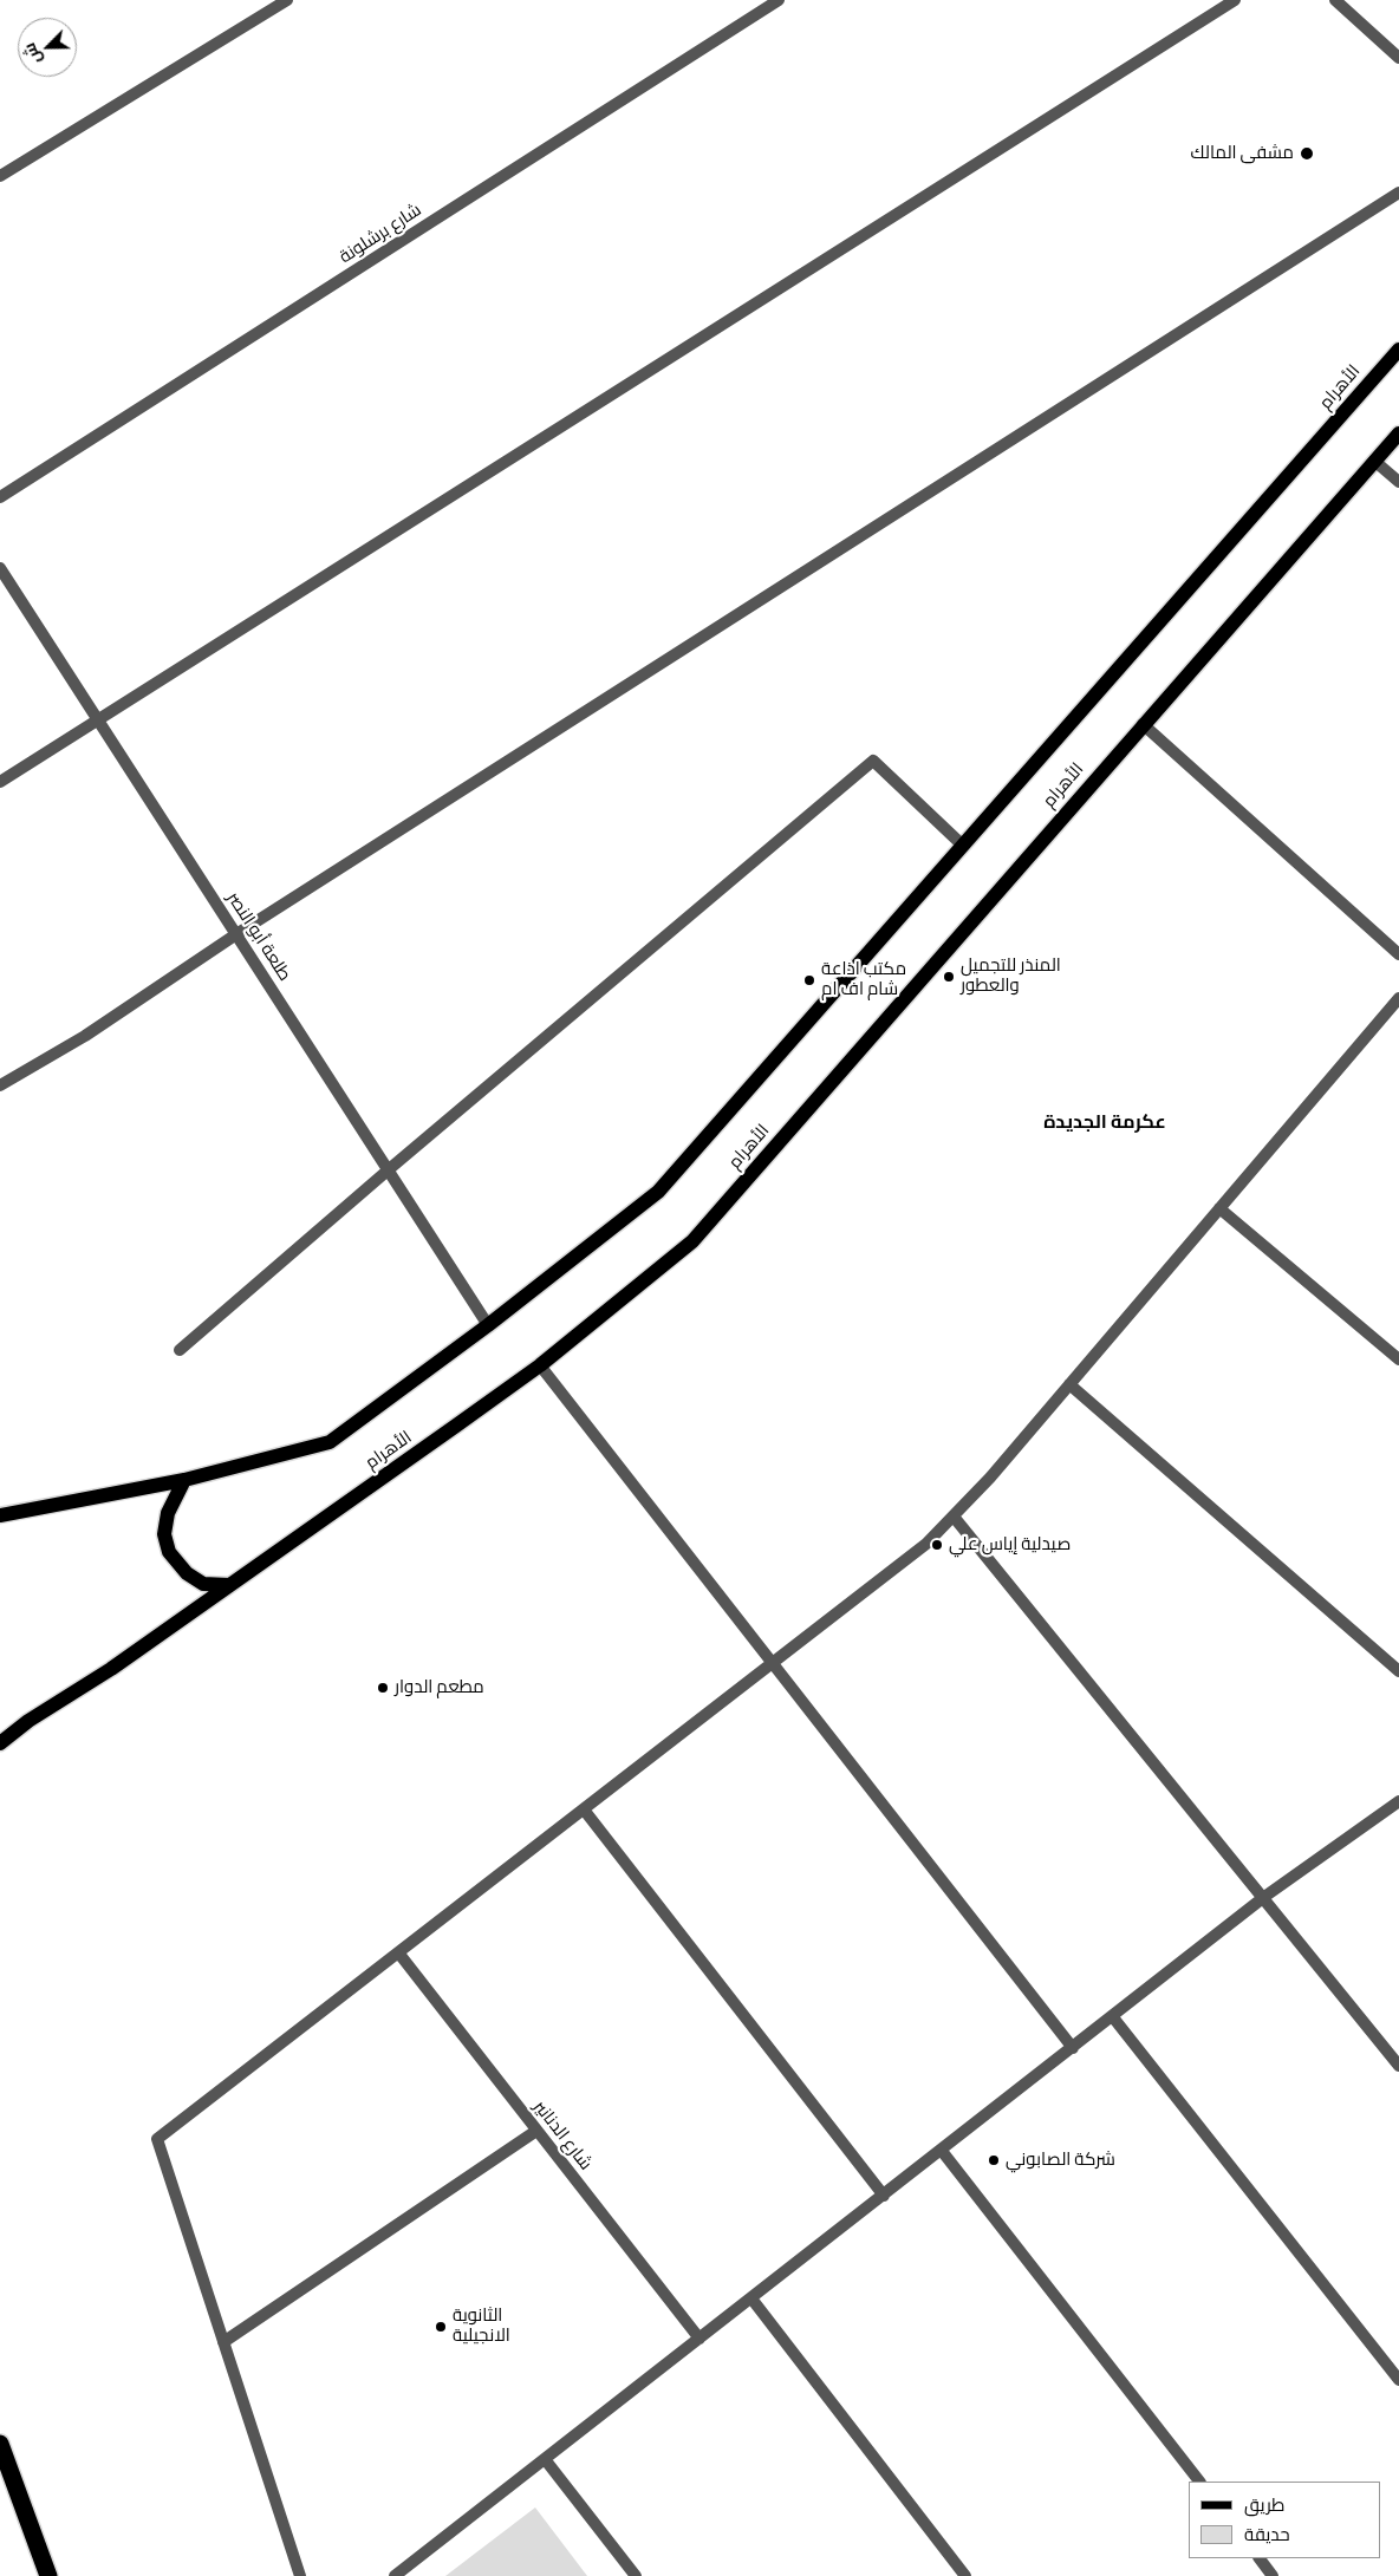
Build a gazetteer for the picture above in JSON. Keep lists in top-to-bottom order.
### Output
{
  "streets": {
    "main road": ["الأهرام"],
    "street": ["شارع برشلونة", "طلعة أبو النصر", "شارع الدنانير"]
  },
  "crossings": [
    ["الأهرام", "طلعة أبو النصر"]
  ],
  "districts": ["عكرمة الجديدة"],
  "places": [
    "مشفى المالك",
    "المنذر للتجميل والعطور",
    "مكتب اذاعة شام اف ام",
    "صيدلية إياس علي",
    "مطعم الدوار",
    "شركة الصابوني",
    "الثانوية الانجيلية"
  ],
  "legend": ["طريق", "حديقة"],
  "north": "bottom left"
}
